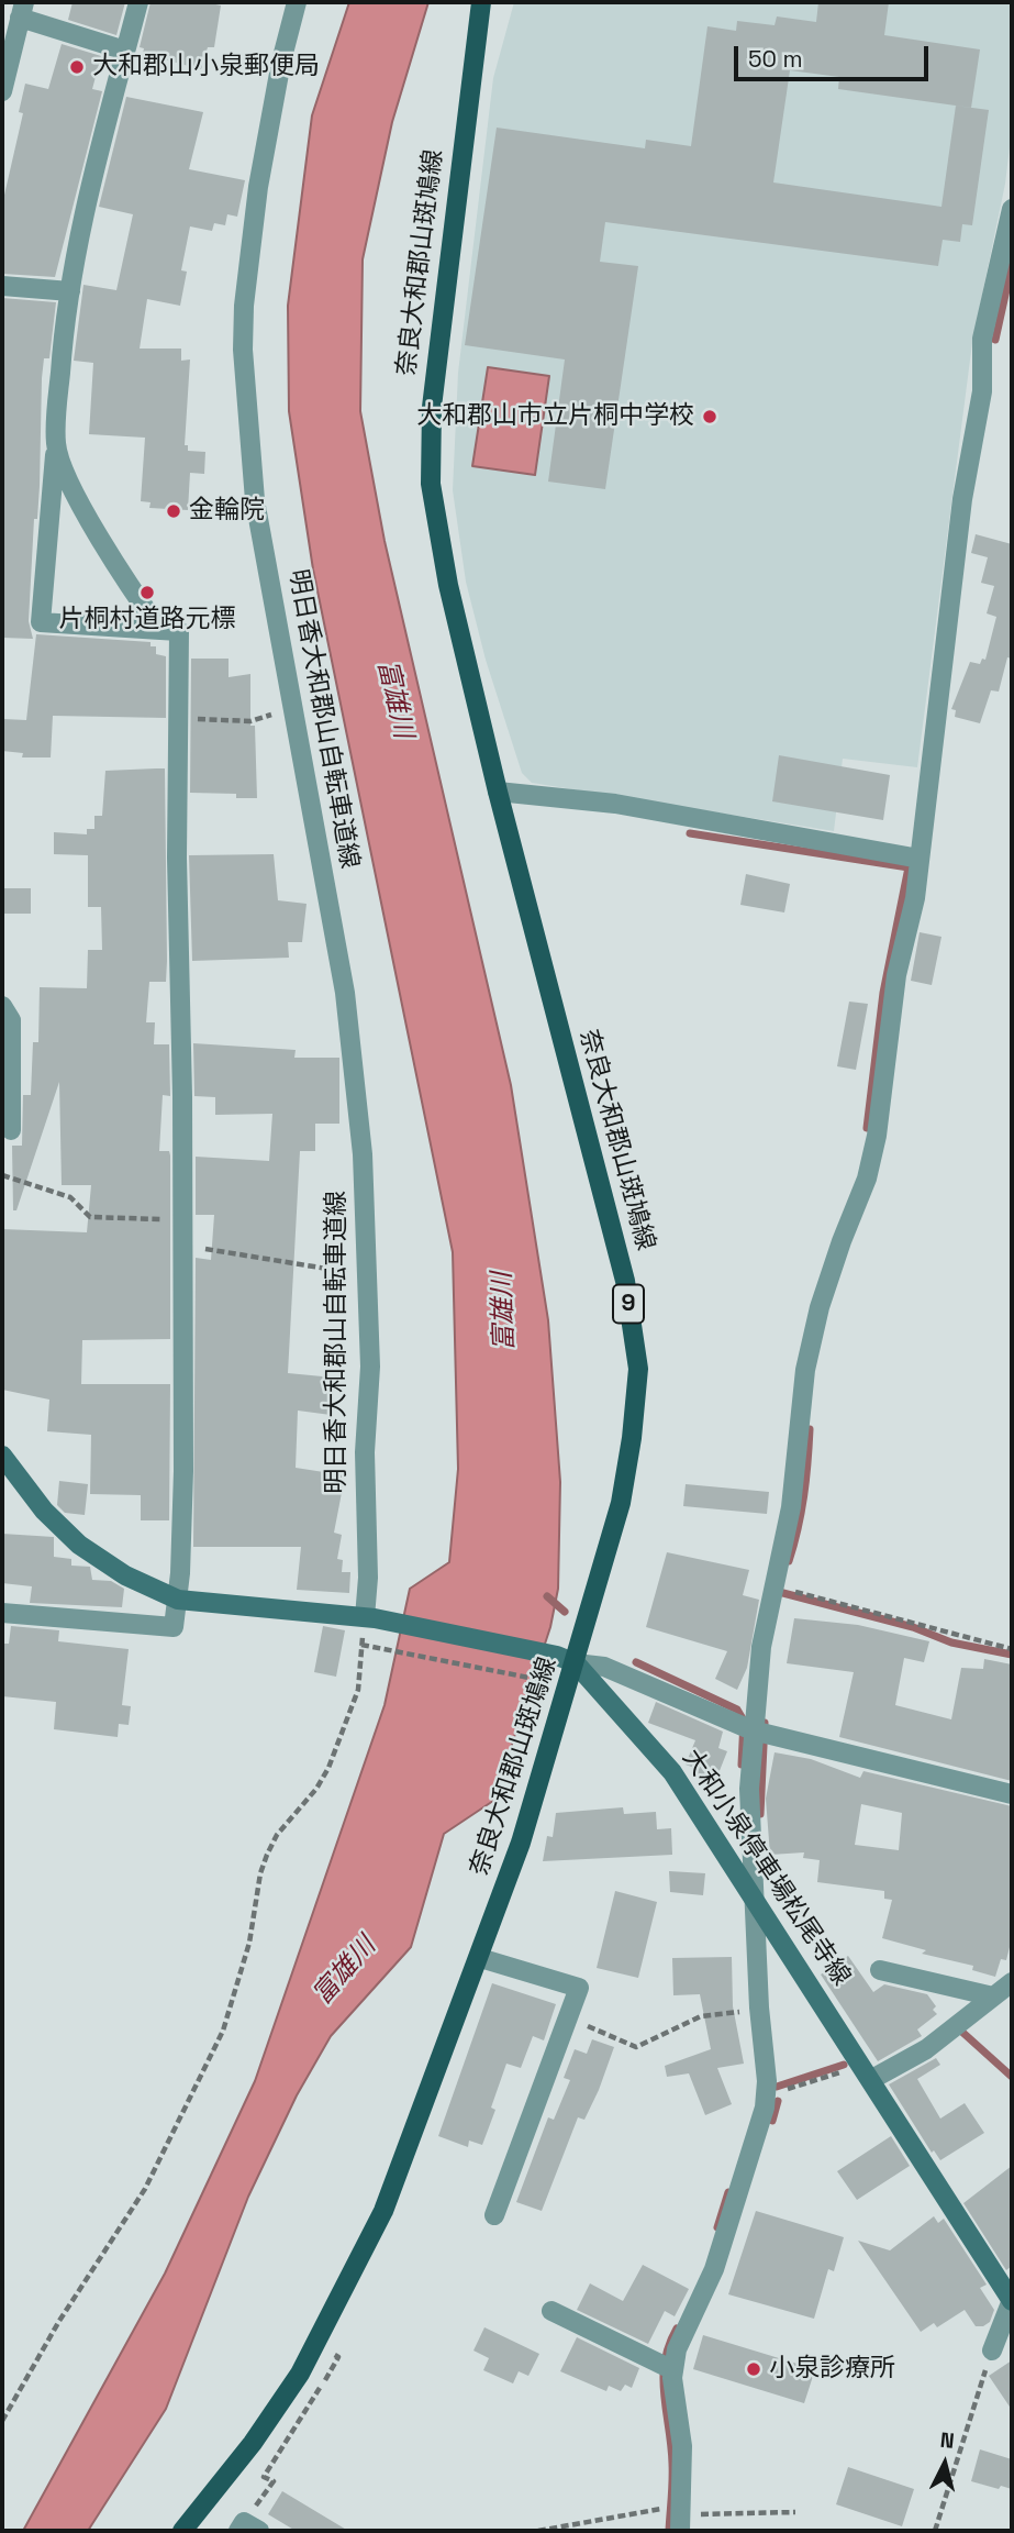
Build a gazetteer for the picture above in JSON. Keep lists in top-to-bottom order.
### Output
{
  "streets": {
    "main road": ["奈良大和郡山斑鳩線", "9", "大和小泉停車場松尾寺線"],
    "street": ["明日香大和郡山自転車道線"]
  },
  "crossings": [
    ["奈良大和郡山斑鳩線", "大和小泉停車場松尾寺線"]
  ],
  "water": ["富雄川"],
  "places": [
    "大和郡山小泉郵便局",
    "大和郡山市立片桐中学校",
    "金輪院",
    "片桐村道路元標",
    "小泉診療所"
  ],
  "scale_bar": "50 m",
  "north": "top"
}
